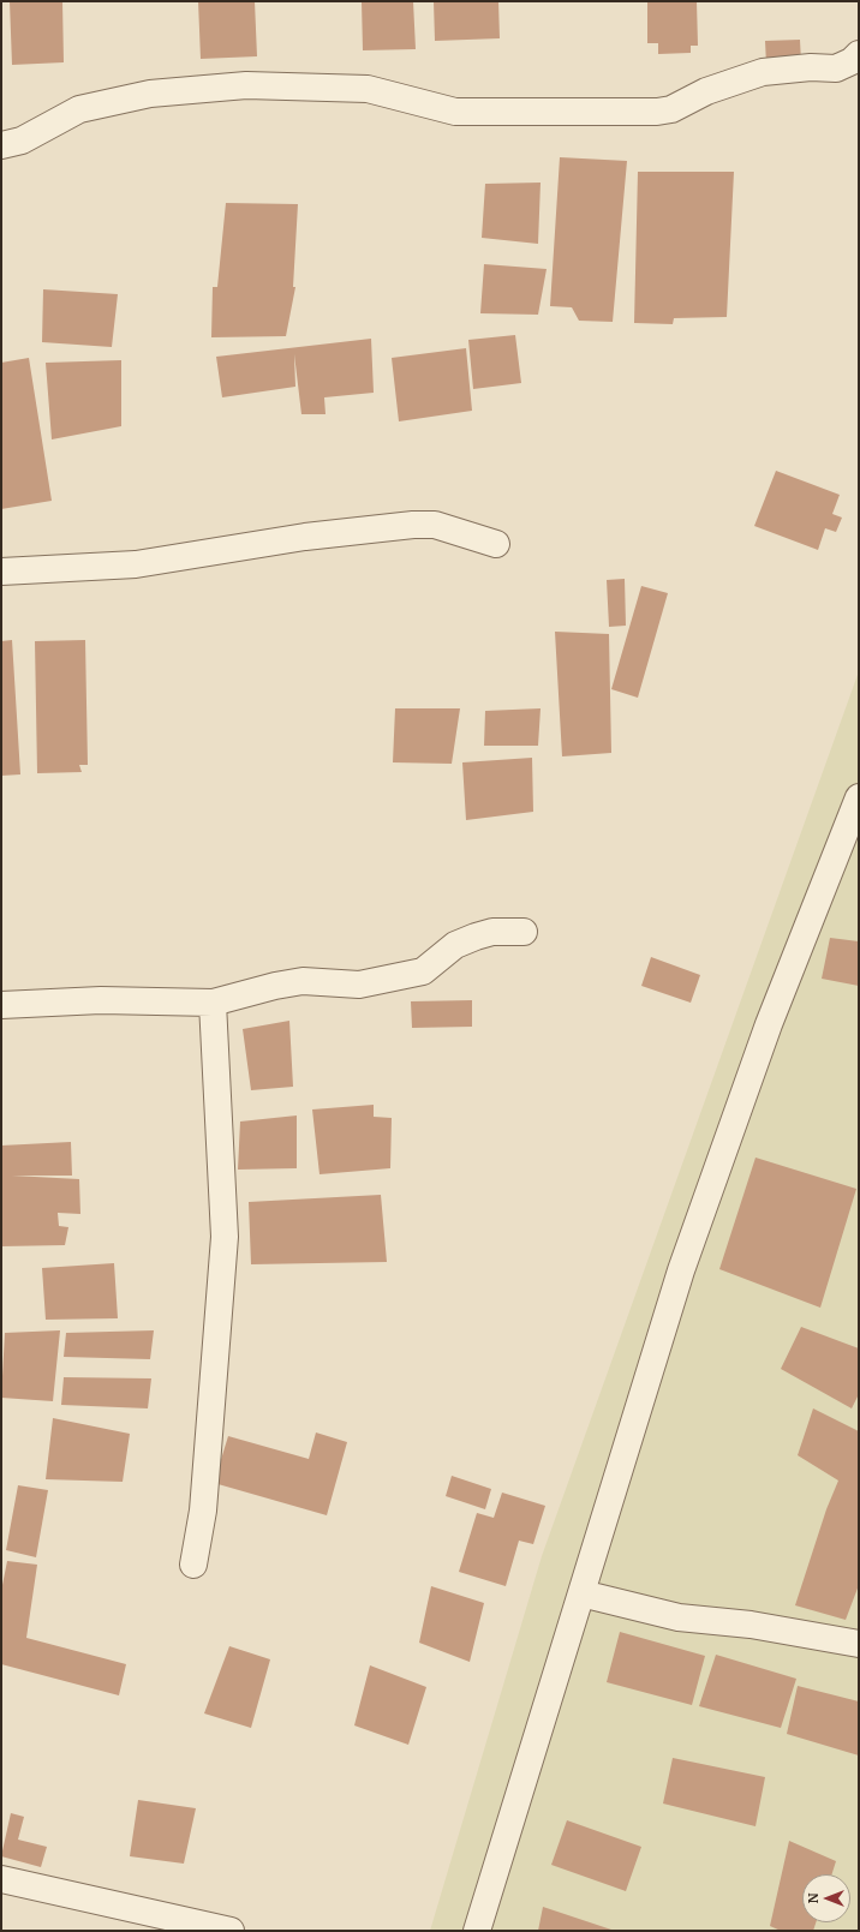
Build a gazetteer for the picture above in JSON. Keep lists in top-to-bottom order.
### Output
{
  "north": "left"
}
